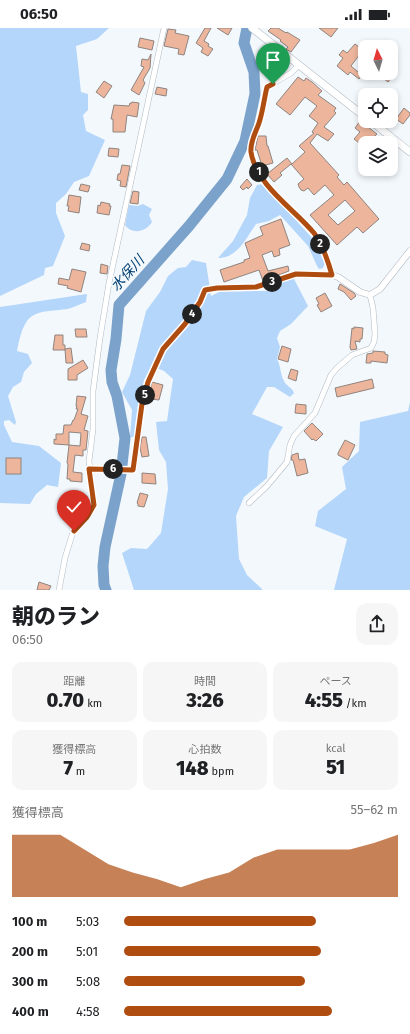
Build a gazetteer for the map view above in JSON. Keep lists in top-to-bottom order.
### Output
{
  "water": ["水保川"],
  "north": "top",
  "page": {
    "status": "06:50",
    "pins": [
      "1",
      "2",
      "3",
      "4",
      "5",
      "6"
    ],
    "heading": ["朝のラン", "06:50"],
    "stats": [
      ["距離", "0.70 km"],
      ["時間", "3:26"],
      ["ペース", "4:55 /km"],
      ["獲得標高", "7 m"],
      ["心拍数", "148 bpm"],
      ["kcal", "51"]
    ],
    "chart": ["獲得標高", "55–62 m"],
    "list": [
      {
        "name": "100 m",
        "note": "5:03"
      },
      {
        "name": "200 m",
        "note": "5:01"
      },
      {
        "name": "300 m",
        "note": "5:08"
      },
      {
        "name": "400 m",
        "note": "4:58"
      }
    ]
  }
}
